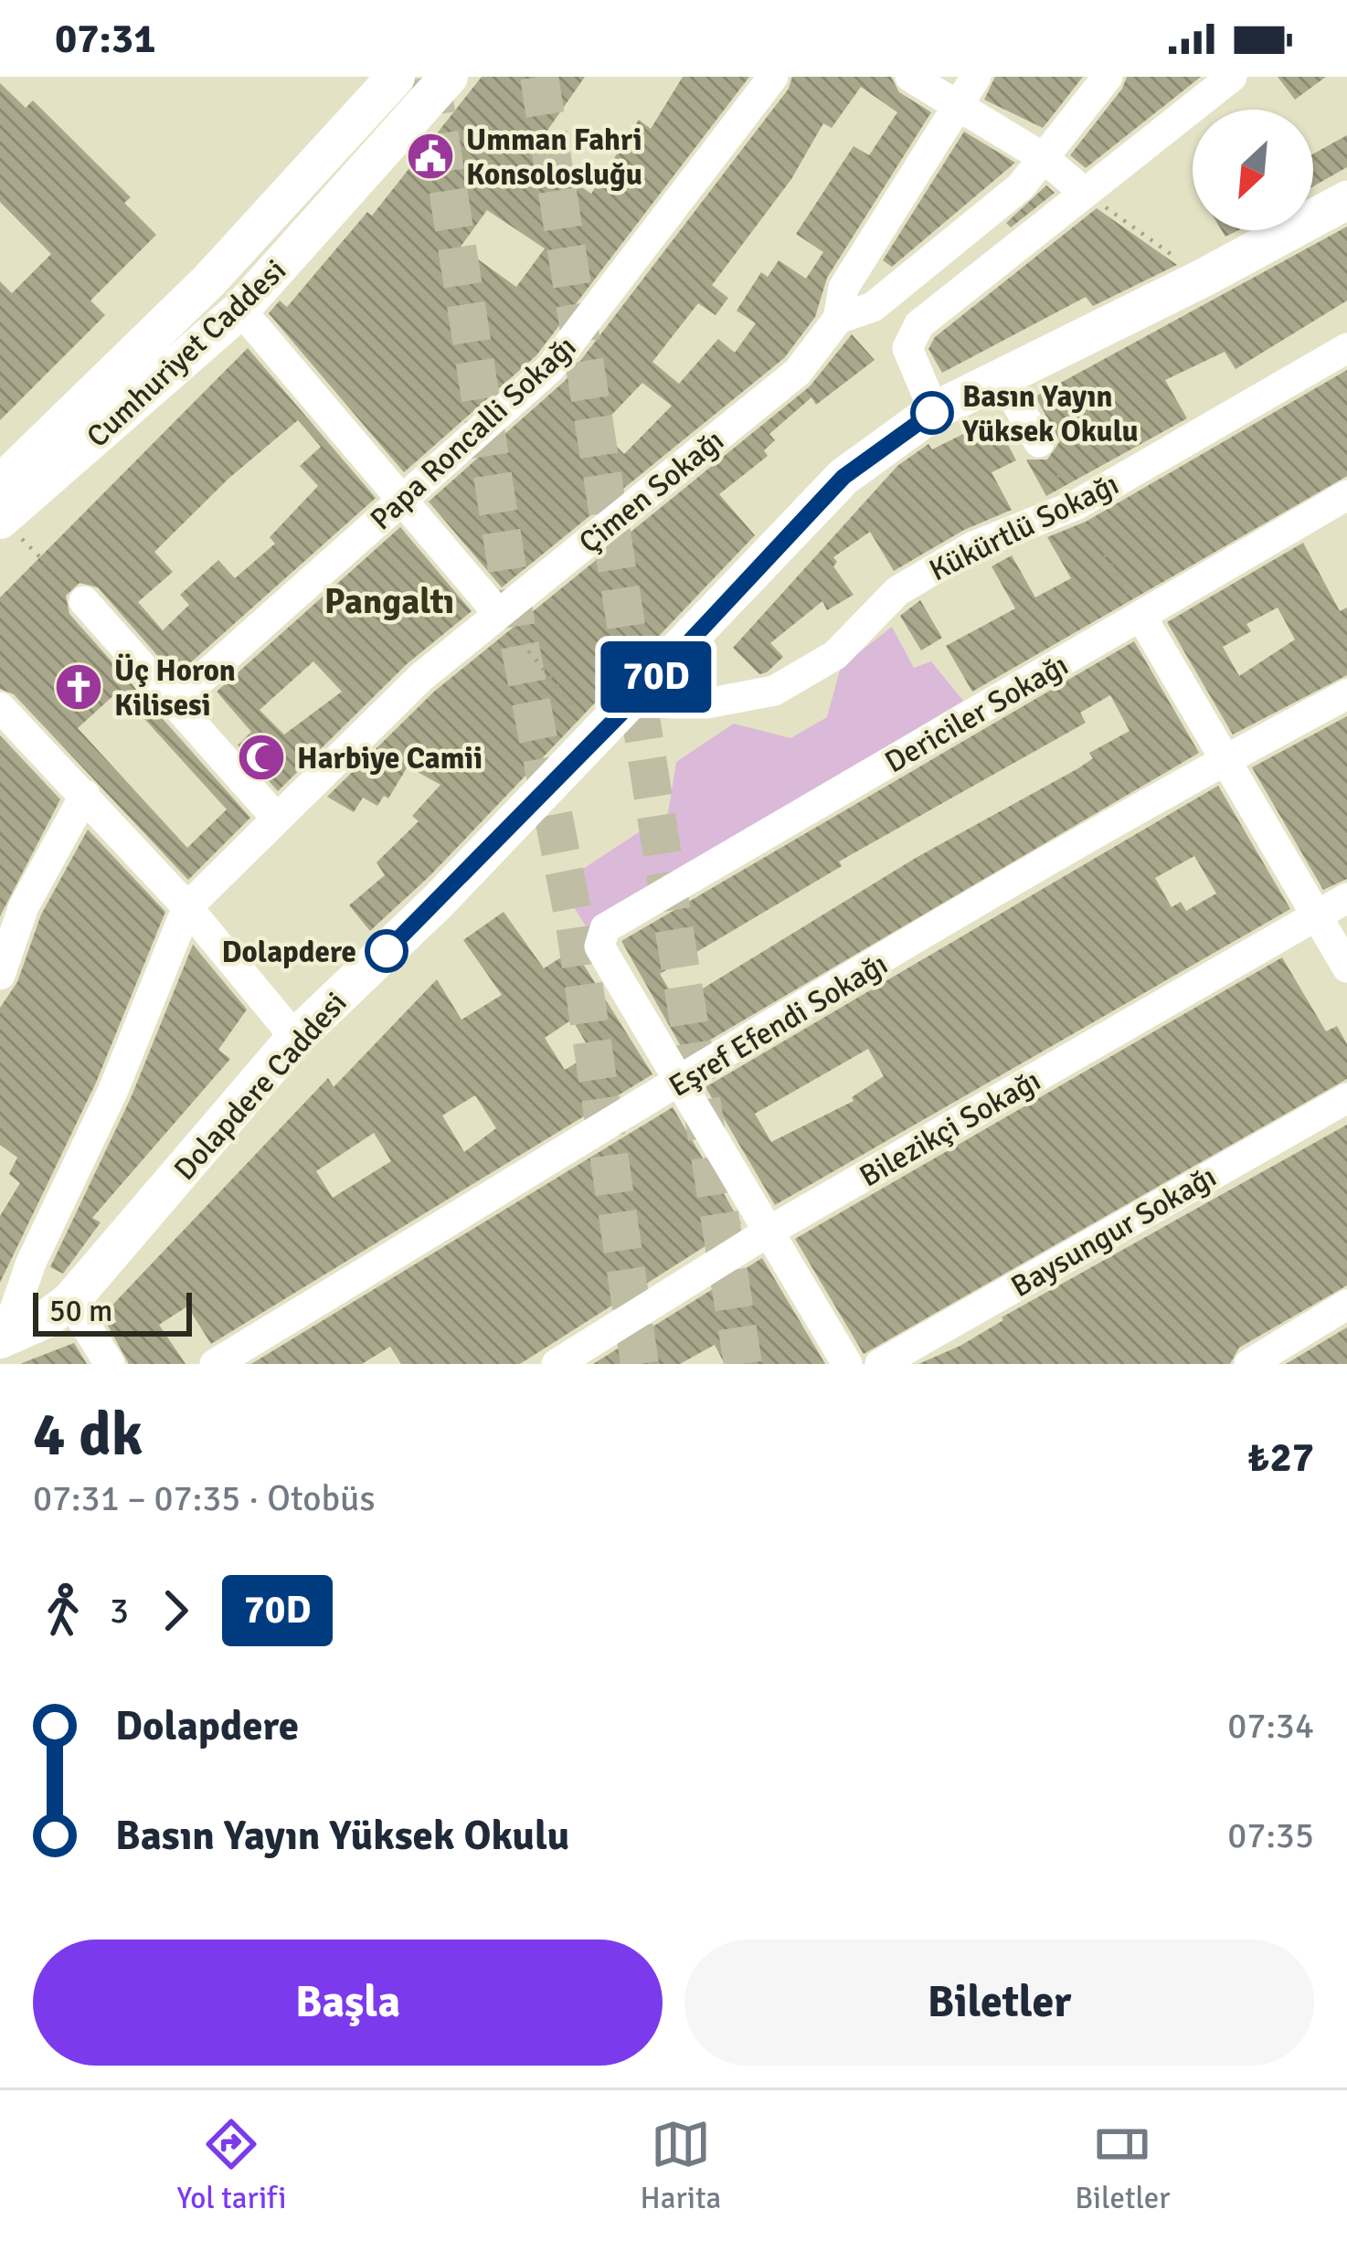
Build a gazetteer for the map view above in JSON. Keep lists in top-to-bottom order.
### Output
{
  "streets": {
    "main road": ["Cumhuriyet Caddesi", "Dolapdere Caddesi"],
    "street": [
      "Papa Roncalli Sokağı",
      "Çimen Sokağı",
      "Kükürtlü Sokağı",
      "Dericiler Sokağı",
      "Eşref Efendi Sokağı",
      "Bilezikçi Sokağı",
      "Baysungur Sokağı"
    ]
  },
  "crossings": [
    ["Kükürtlü Sokağı", "Dolapdere Caddesi"],
    ["Dericiler Sokağı", "Eşref Efendi Sokağı"],
    ["Dericiler Sokağı", "Bilezikçi Sokağı"]
  ],
  "districts": ["Pangaltı"],
  "places": {
    "public building": ["Umman Fahri Konsolosluğu"],
    "other": ["Basın Yayın Yüksek Okulu", "Dolapdere"],
    "church": ["Üç Horon Kilisesi"],
    "mosque": ["Harbiye Camii"]
  },
  "lines": ["bus line 70D"],
  "scale_bar": "50 m",
  "north": "bottom left",
  "page": {
    "status": "07:31",
    "on_map": "70D",
    "scale": "50 m",
    "heading": ["4 dk", "07:31 – 07:35 · Otobüs", "₺27"],
    "legs": ["3", "70D"],
    "list": [
      {
        "name": "Dolapdere",
        "value": "07:34"
      },
      {
        "name": "Basın Yayın Yüksek Okulu",
        "value": "07:35"
      }
    ],
    "buttons": ["Başla", "Biletler"],
    "tabs": ["Yol tarifi", "Harita", "Biletler"]
  }
}
